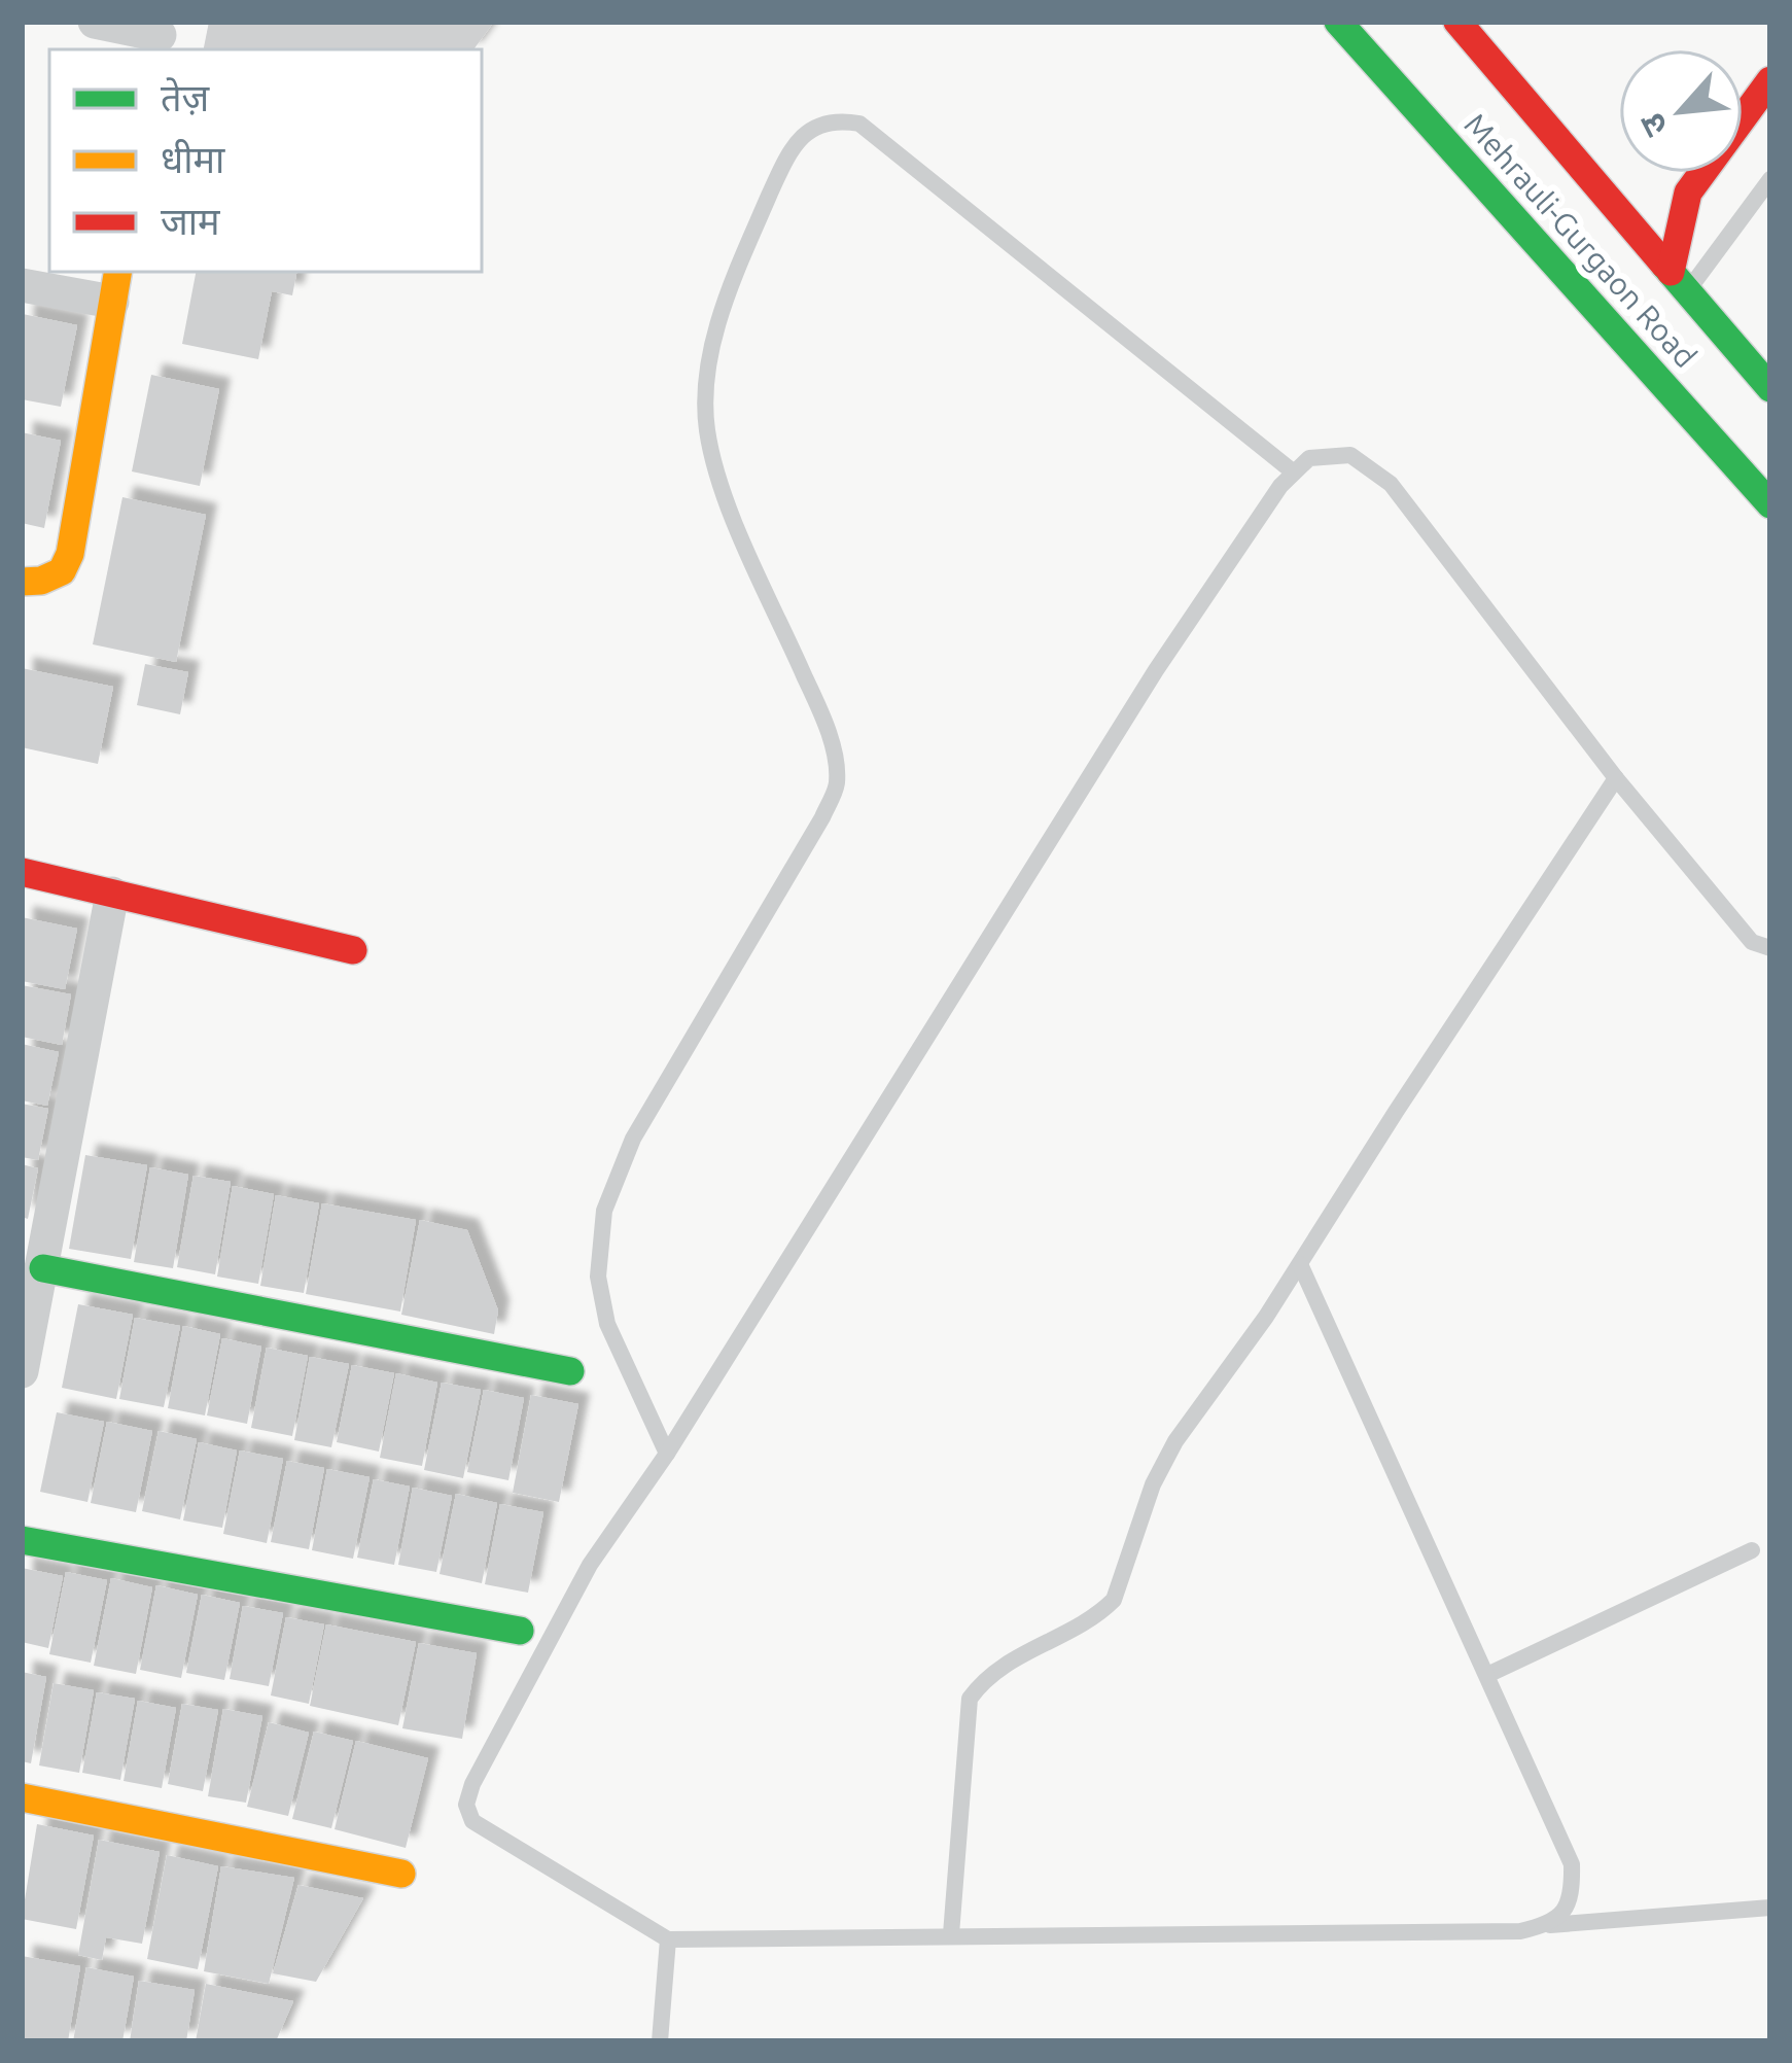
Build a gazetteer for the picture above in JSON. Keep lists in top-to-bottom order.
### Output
{
  "streets": {
    "street": ["Mehrauli-Gurgaon Road"]
  },
  "legend": ["तेज़", "धीमा", "जाम"],
  "north": "bottom left"
}
